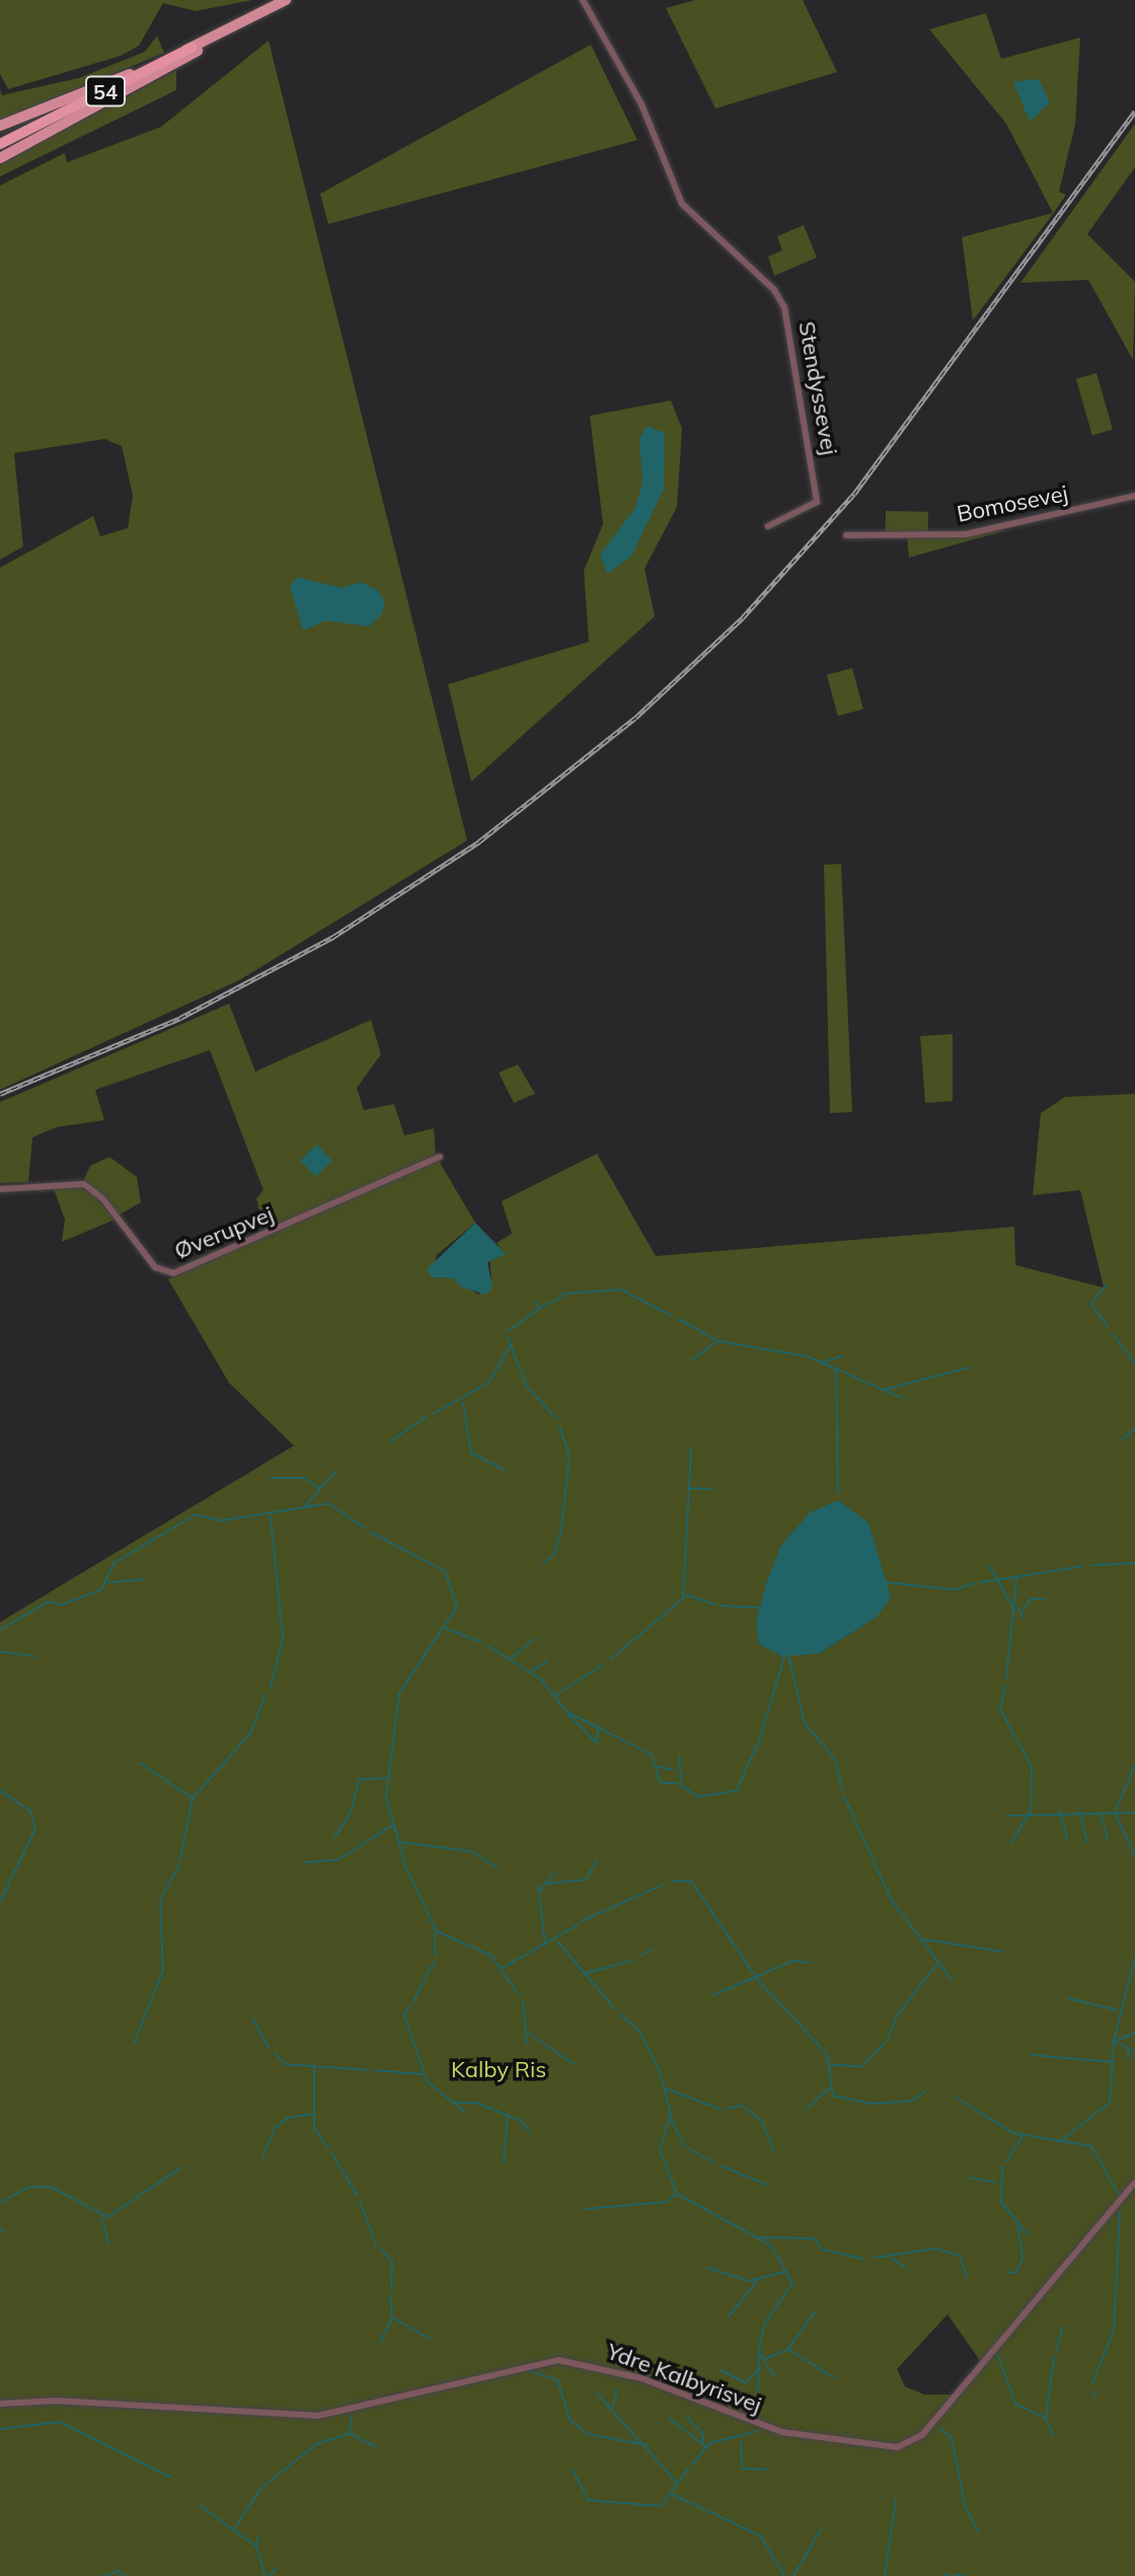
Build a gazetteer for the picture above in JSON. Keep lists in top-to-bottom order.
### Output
{
  "streets": {
    "highway": ["54"],
    "street": [
      "Stendyssevej",
      "Bomosevej",
      "Øverupvej",
      "Ydre Kalbyrisvej"
    ]
  },
  "parks": ["Kalby Ris"]
}
